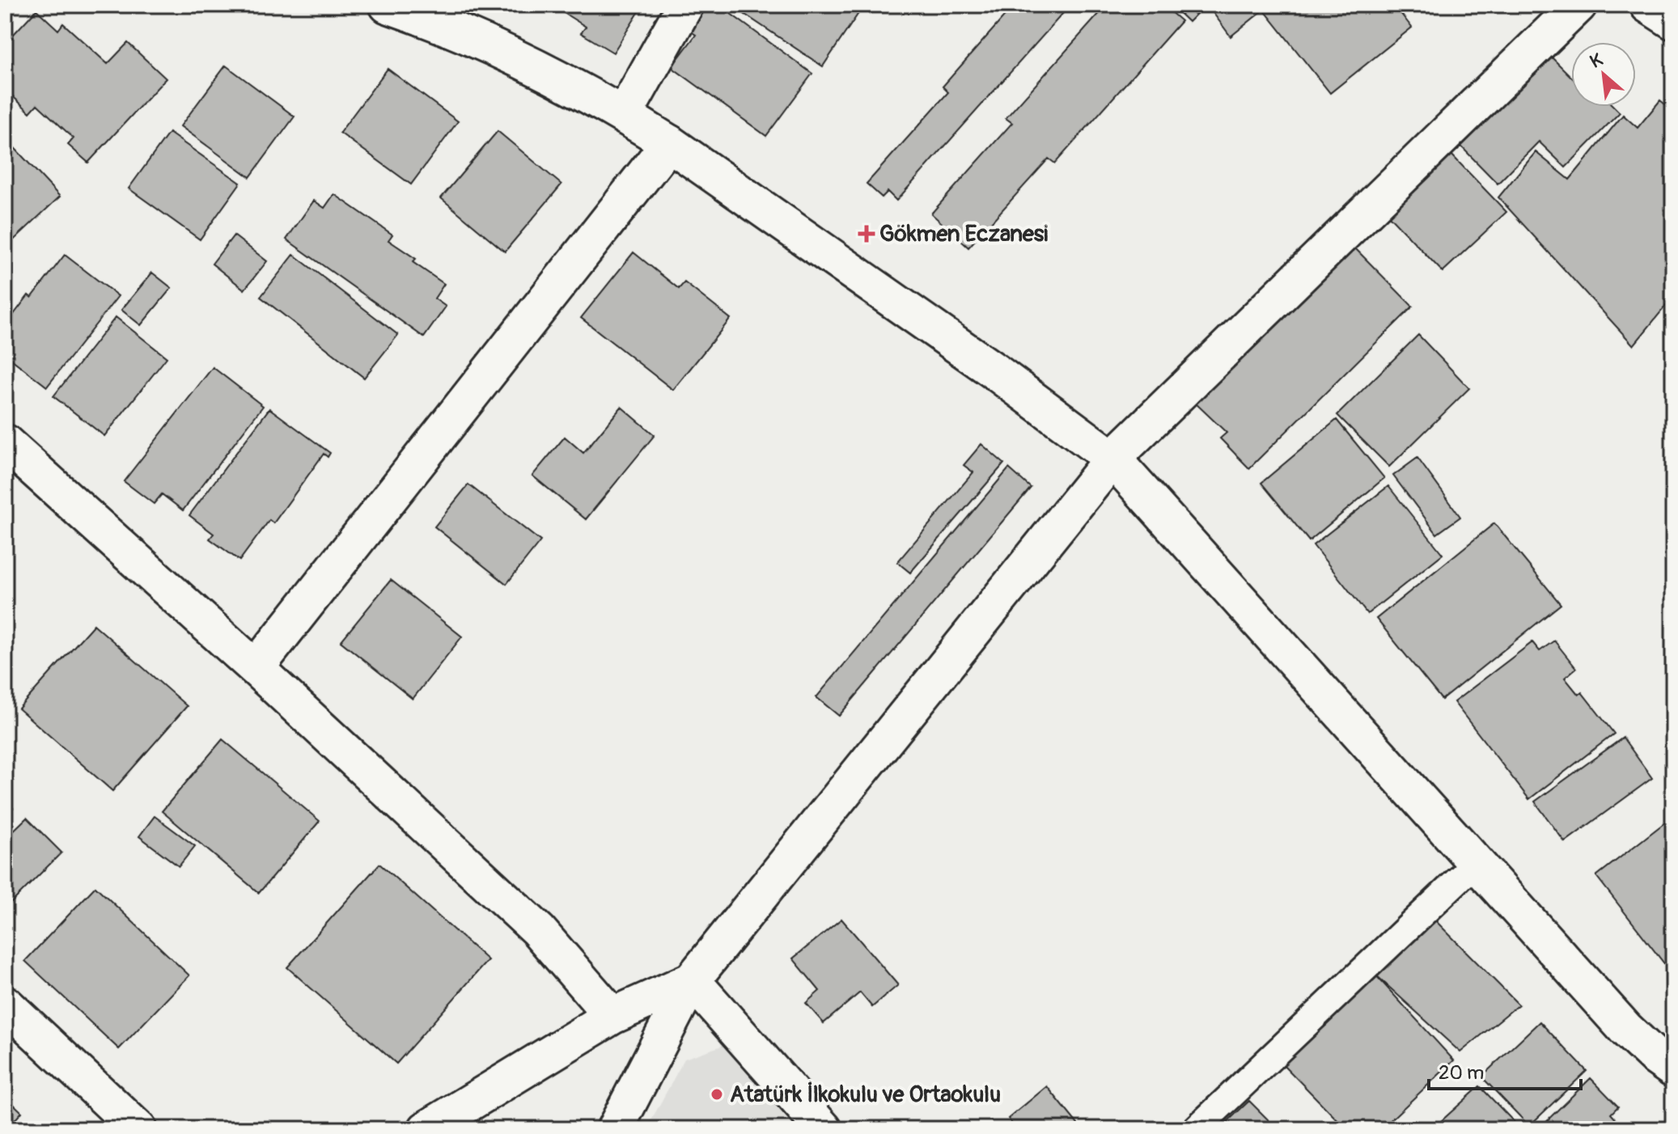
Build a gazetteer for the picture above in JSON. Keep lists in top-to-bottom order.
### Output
{
  "places": {
    "health": ["Gökmen Eczanesi"],
    "other": ["Atatürk İlkokulu ve Ortaokulu"]
  },
  "scale_bar": "20 m",
  "north": "top left"
}
